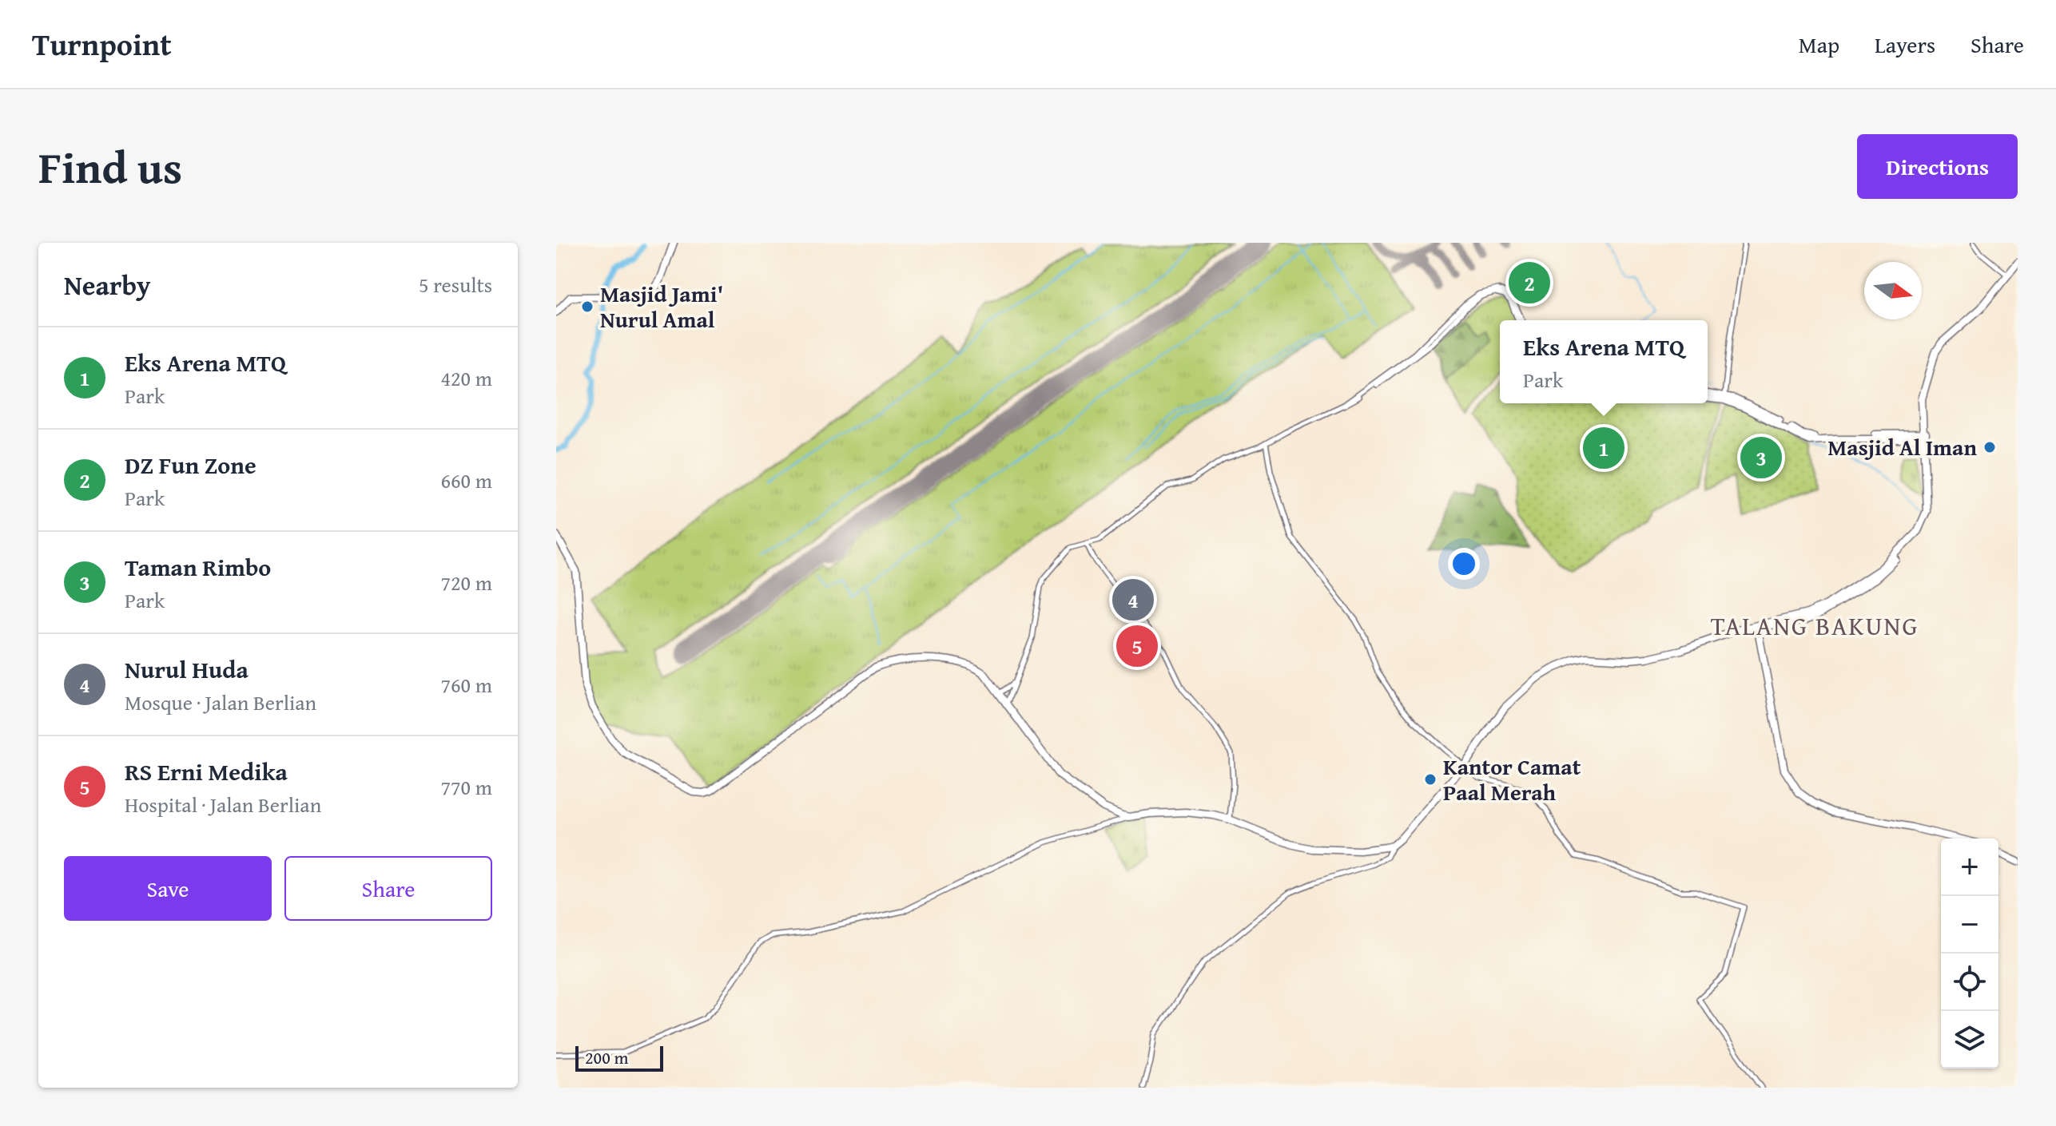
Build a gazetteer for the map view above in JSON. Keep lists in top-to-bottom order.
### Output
{
  "districts": ["TALANG BAKUNG"],
  "places": ["Masjid Jami' Nurul Amal", "Masjid Al Iman", "Kantor Camat Paal Merah"],
  "scale_bar": "200 m",
  "north": "right",
  "page": {
    "header": "Turnpoint",
    "nav": ["Map", "Layers", "Share"],
    "title": "Find us",
    "buttons": [
      "Directions",
      ["Save", "Share"]
    ],
    "heading": ["Nearby", "5 results"],
    "pins": [
      "2",
      "1",
      "3",
      "4",
      "5"
    ],
    "popup": ["Eks Arena MTQ", "Park"],
    "list": [
      {
        "mark": "1",
        "name": "Eks Arena MTQ",
        "note": "Park",
        "value": "420 m"
      },
      {
        "mark": "2",
        "name": "DZ Fun Zone",
        "note": "Park",
        "value": "660 m"
      },
      {
        "mark": "3",
        "name": "Taman Rimbo",
        "note": "Park",
        "value": "720 m"
      },
      {
        "mark": "4",
        "name": "Nurul Huda",
        "note": "Mosque · Jalan Berlian",
        "value": "760 m"
      },
      {
        "mark": "5",
        "name": "RS Erni Medika",
        "note": "Hospital · Jalan Berlian",
        "value": "770 m"
      }
    ],
    "map_buttons": ["+", "−"],
    "scale": "200 m"
  }
}
